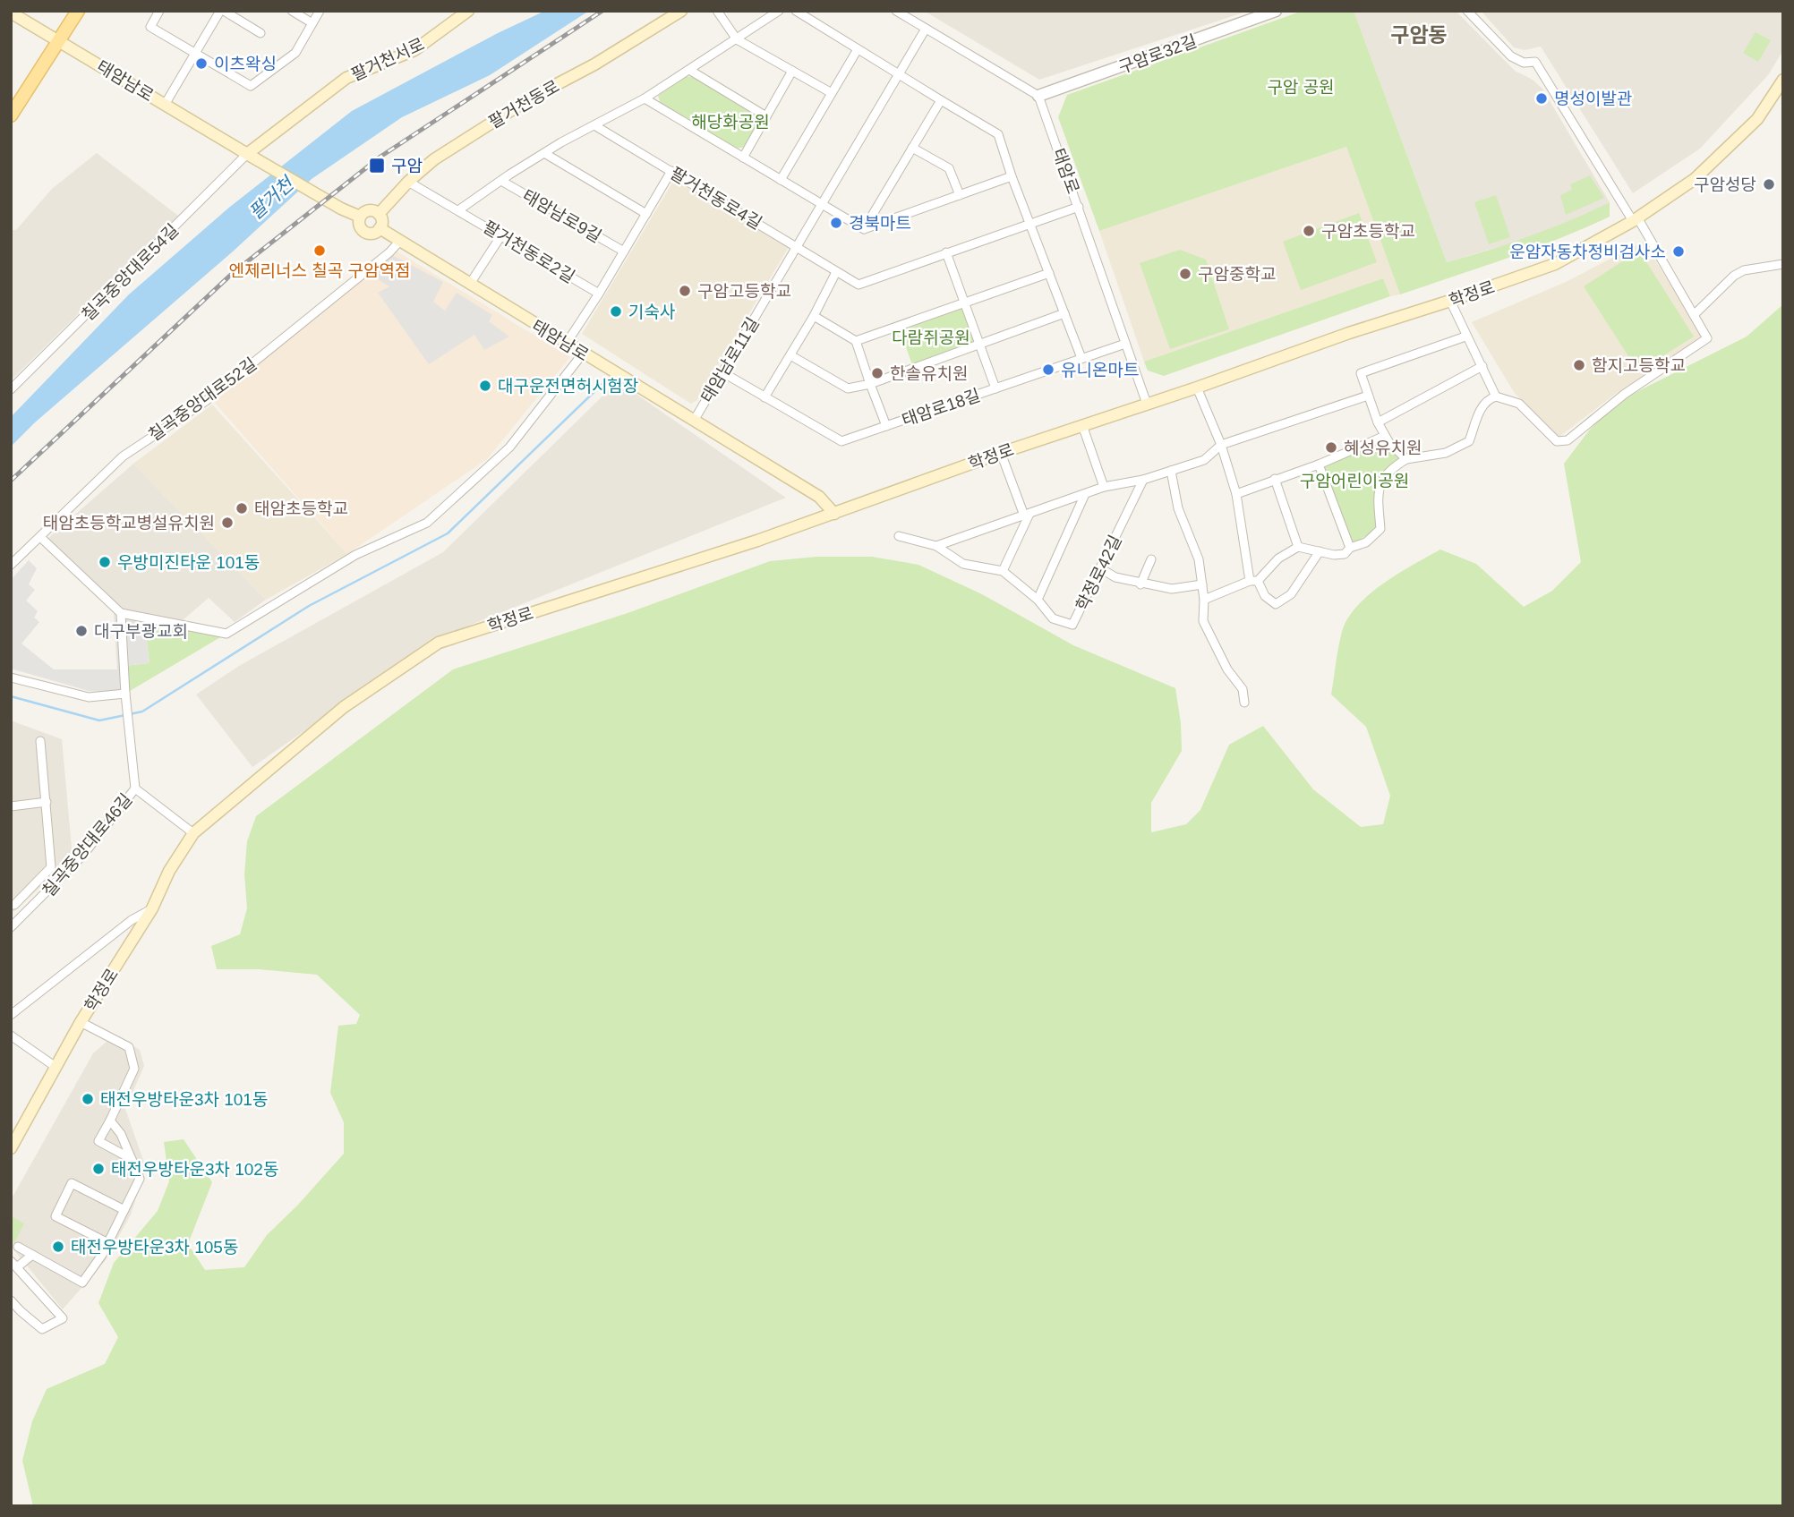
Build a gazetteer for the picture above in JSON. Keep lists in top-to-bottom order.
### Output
{
  "streets": {
    "main road": [
      "팔거천서로",
      "태암남로",
      "팔거천동로",
      "학정로"
    ],
    "street": [
      "구암로32길",
      "태암로",
      "팔거천동로4길",
      "태암남로9길",
      "팔거천동로2길",
      "칠곡중앙대로54길",
      "태암남로11길",
      "칠곡중앙대로52길",
      "태암로18길",
      "학정로42길",
      "칠곡중앙대로46길"
    ]
  },
  "crossings": [
    ["구암로32길", "태암로"],
    ["팔거천서로", "태암남로"],
    ["팔거천서로", "칠곡중앙대로54길"],
    ["태암남로", "팔거천동로"],
    ["태암남로", "칠곡중앙대로54길"],
    ["태암남로", "학정로"],
    ["태암남로", "태암남로11길"],
    ["태암남로", "칠곡중앙대로52길"],
    ["팔거천동로", "팔거천동로2길"],
    ["태암로", "팔거천동로4길"],
    ["태암로", "학정로"],
    ["태암로", "태암로18길"],
    ["팔거천동로4길", "태암남로11길"],
    ["태암남로9길", "팔거천동로2길"],
    ["태암남로11길", "태암로18길"]
  ],
  "districts": ["구암동"],
  "water": ["팔거천"],
  "parks": [
    "구암 공원",
    "해당화공원",
    "다람쥐공원",
    "구암어린이공원"
  ],
  "places": {
    "other": [
      "이츠왁싱",
      "명성이발관",
      "구암성당",
      "경북마트",
      "구암초등학교",
      "엔제리너스 칠곡 구암역점",
      "운암자동차정비검사소",
      "구암중학교",
      "구암고등학교",
      "기숙사",
      "함지고등학교",
      "유니온마트",
      "한솔유치원",
      "대구운전면허시험장",
      "혜성유치원",
      "태암초등학교",
      "태암초등학교병설유치원",
      "우방미진타운 101동",
      "대구부광교회",
      "태전우방타운3차 101동",
      "태전우방타운3차 102동",
      "태전우방타운3차 105동"
    ],
    "transit": ["구암"]
  }
}
